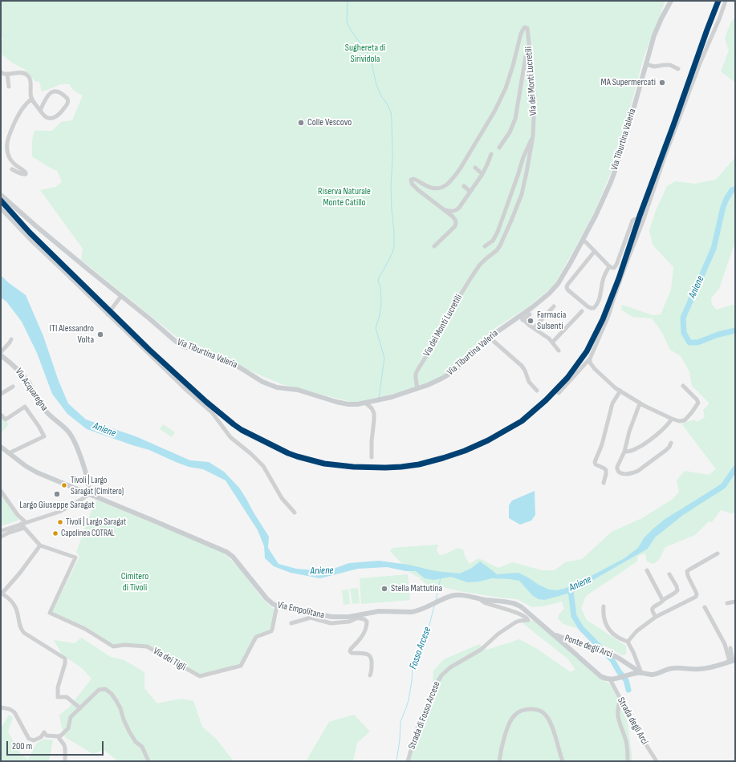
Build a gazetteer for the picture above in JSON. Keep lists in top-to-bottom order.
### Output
{
  "streets": {
    "main road": [
      "Via Tiburtina Valeria",
      "Via Acquaregna",
      "Via Empolitana",
      "Ponte degli Arci"
    ],
    "street": [
      "Via dei Monti Lucretili",
      "Via dei Tigli",
      "Strada di Fosso Arcese",
      "Strada degli Arci"
    ]
  },
  "crossings": [
    ["Via dei Monti Lucretili", "Via Tiburtina Valeria"],
    ["Via Acquaregna", "Via Empolitana"],
    ["Via Empolitana", "Ponte degli Arci"],
    ["Via Empolitana", "Via dei Tigli"],
    ["Via Empolitana", "Strada di Fosso Arcese"],
    ["Via Empolitana", "Strada degli Arci"]
  ],
  "water": ["Aniene", "Fosso Arcese"],
  "parks": ["Sughereta di Sirividola", "Riserva Naturale Monte Catillo", "Cimitero di Tivoli"],
  "places": [
    "MA Supermercati",
    "Colle Vescovo",
    "Farmacia Sulsenti",
    "ITI Alessandro Volta",
    "Tivoli | Largo Saragat (Cimitero)",
    "Largo Giuseppe Saragat",
    "Tivoli | Largo Saragat",
    "Capolinea COTRAL",
    "Stella Mattutina"
  ],
  "scale_bar": "200 m"
}
